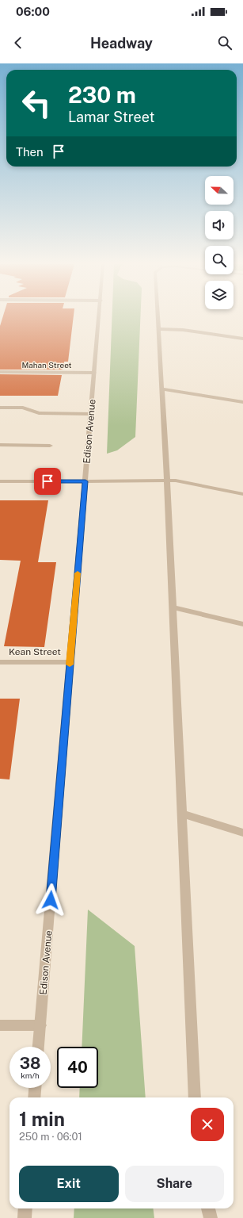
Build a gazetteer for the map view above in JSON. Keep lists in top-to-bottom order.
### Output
{
  "streets": {
    "street": ["Mahan Street", "Edison Avenue", "Kean Street"]
  },
  "crossings": [
    ["Mahan Street", "Edison Avenue"],
    ["Edison Avenue", "Kean Street"]
  ],
  "north": "left",
  "page": {
    "status": "06:00",
    "header": "Headway",
    "turn": ["230 m", "Lamar Street"],
    "then": "Then",
    "speed": "38 km/h",
    "limit": "40",
    "heading": ["1 min", "250 m · 06:01"],
    "buttons": ["Exit", "Share"]
  }
}
